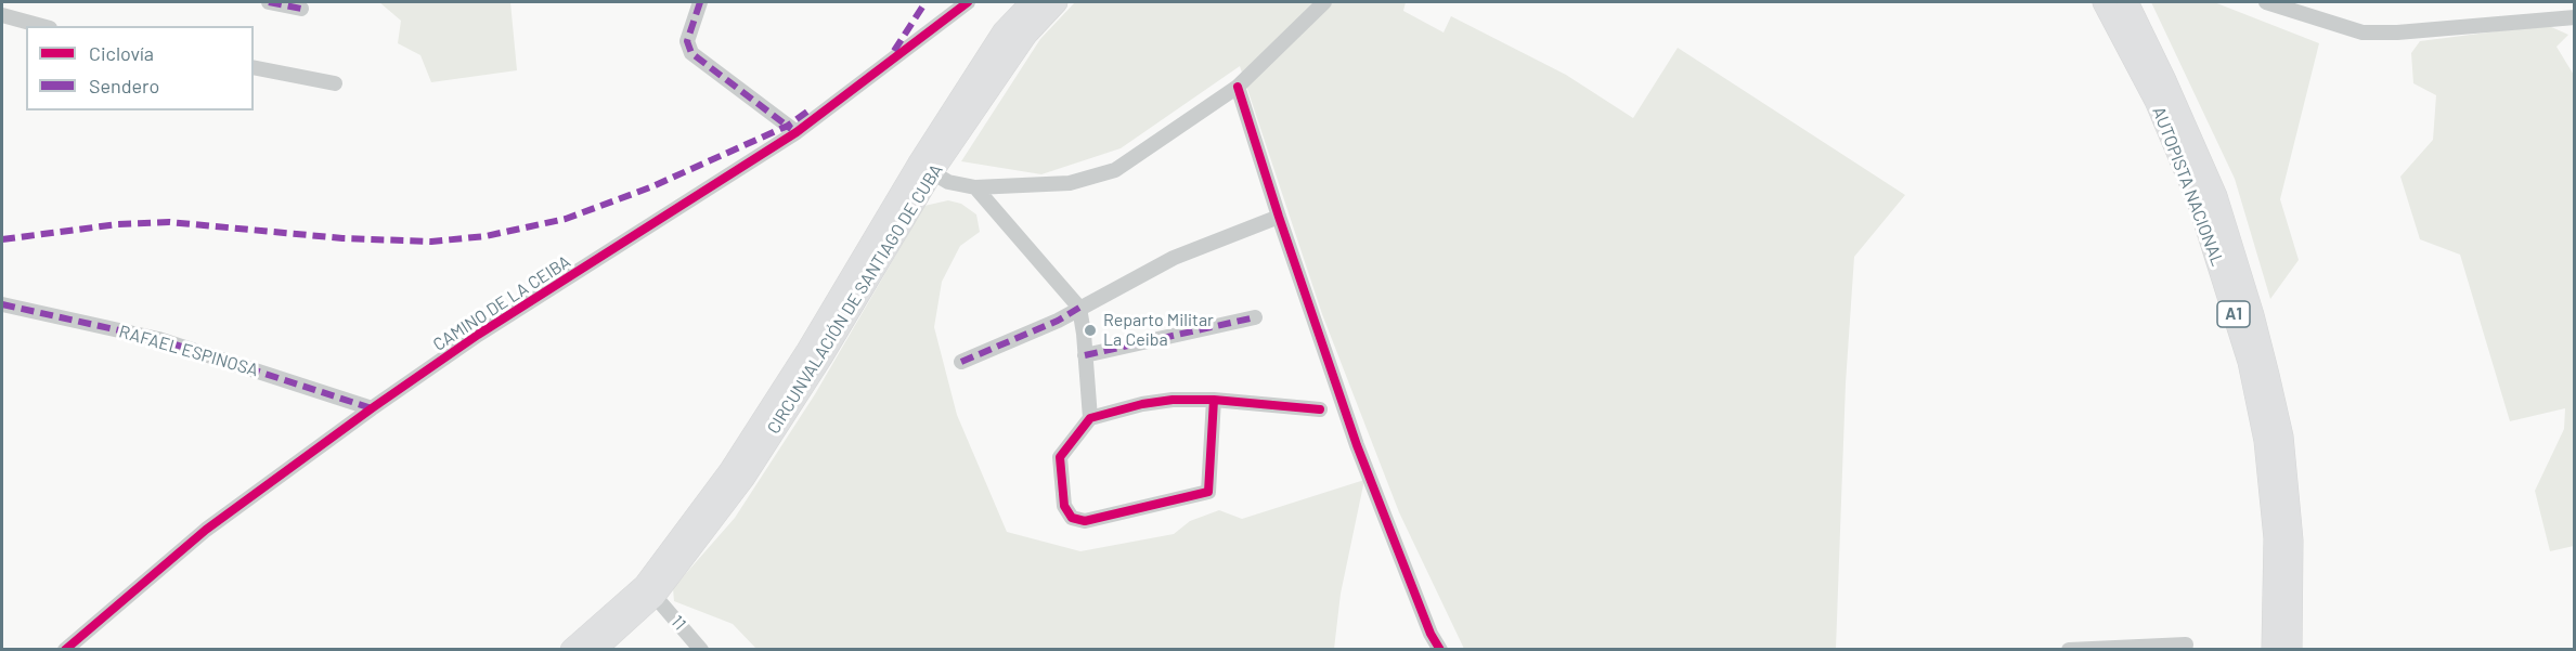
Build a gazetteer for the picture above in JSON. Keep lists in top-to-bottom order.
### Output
{
  "streets": {
    "highway": ["AUTOPISTA NACIONAL", "CIRCUNVALACIÓN DE SANTIAGO DE CUBA", "A1"],
    "street": ["CAMINO DE LA CEIBA", "RAFAEL ESPINOSA", "11"]
  },
  "crossings": [
    ["CIRCUNVALACIÓN DE SANTIAGO DE CUBA", "11"],
    ["CAMINO DE LA CEIBA", "RAFAEL ESPINOSA"]
  ],
  "places": ["Reparto Militar La Ceiba"],
  "legend": ["Ciclovía", "Sendero"]
}
